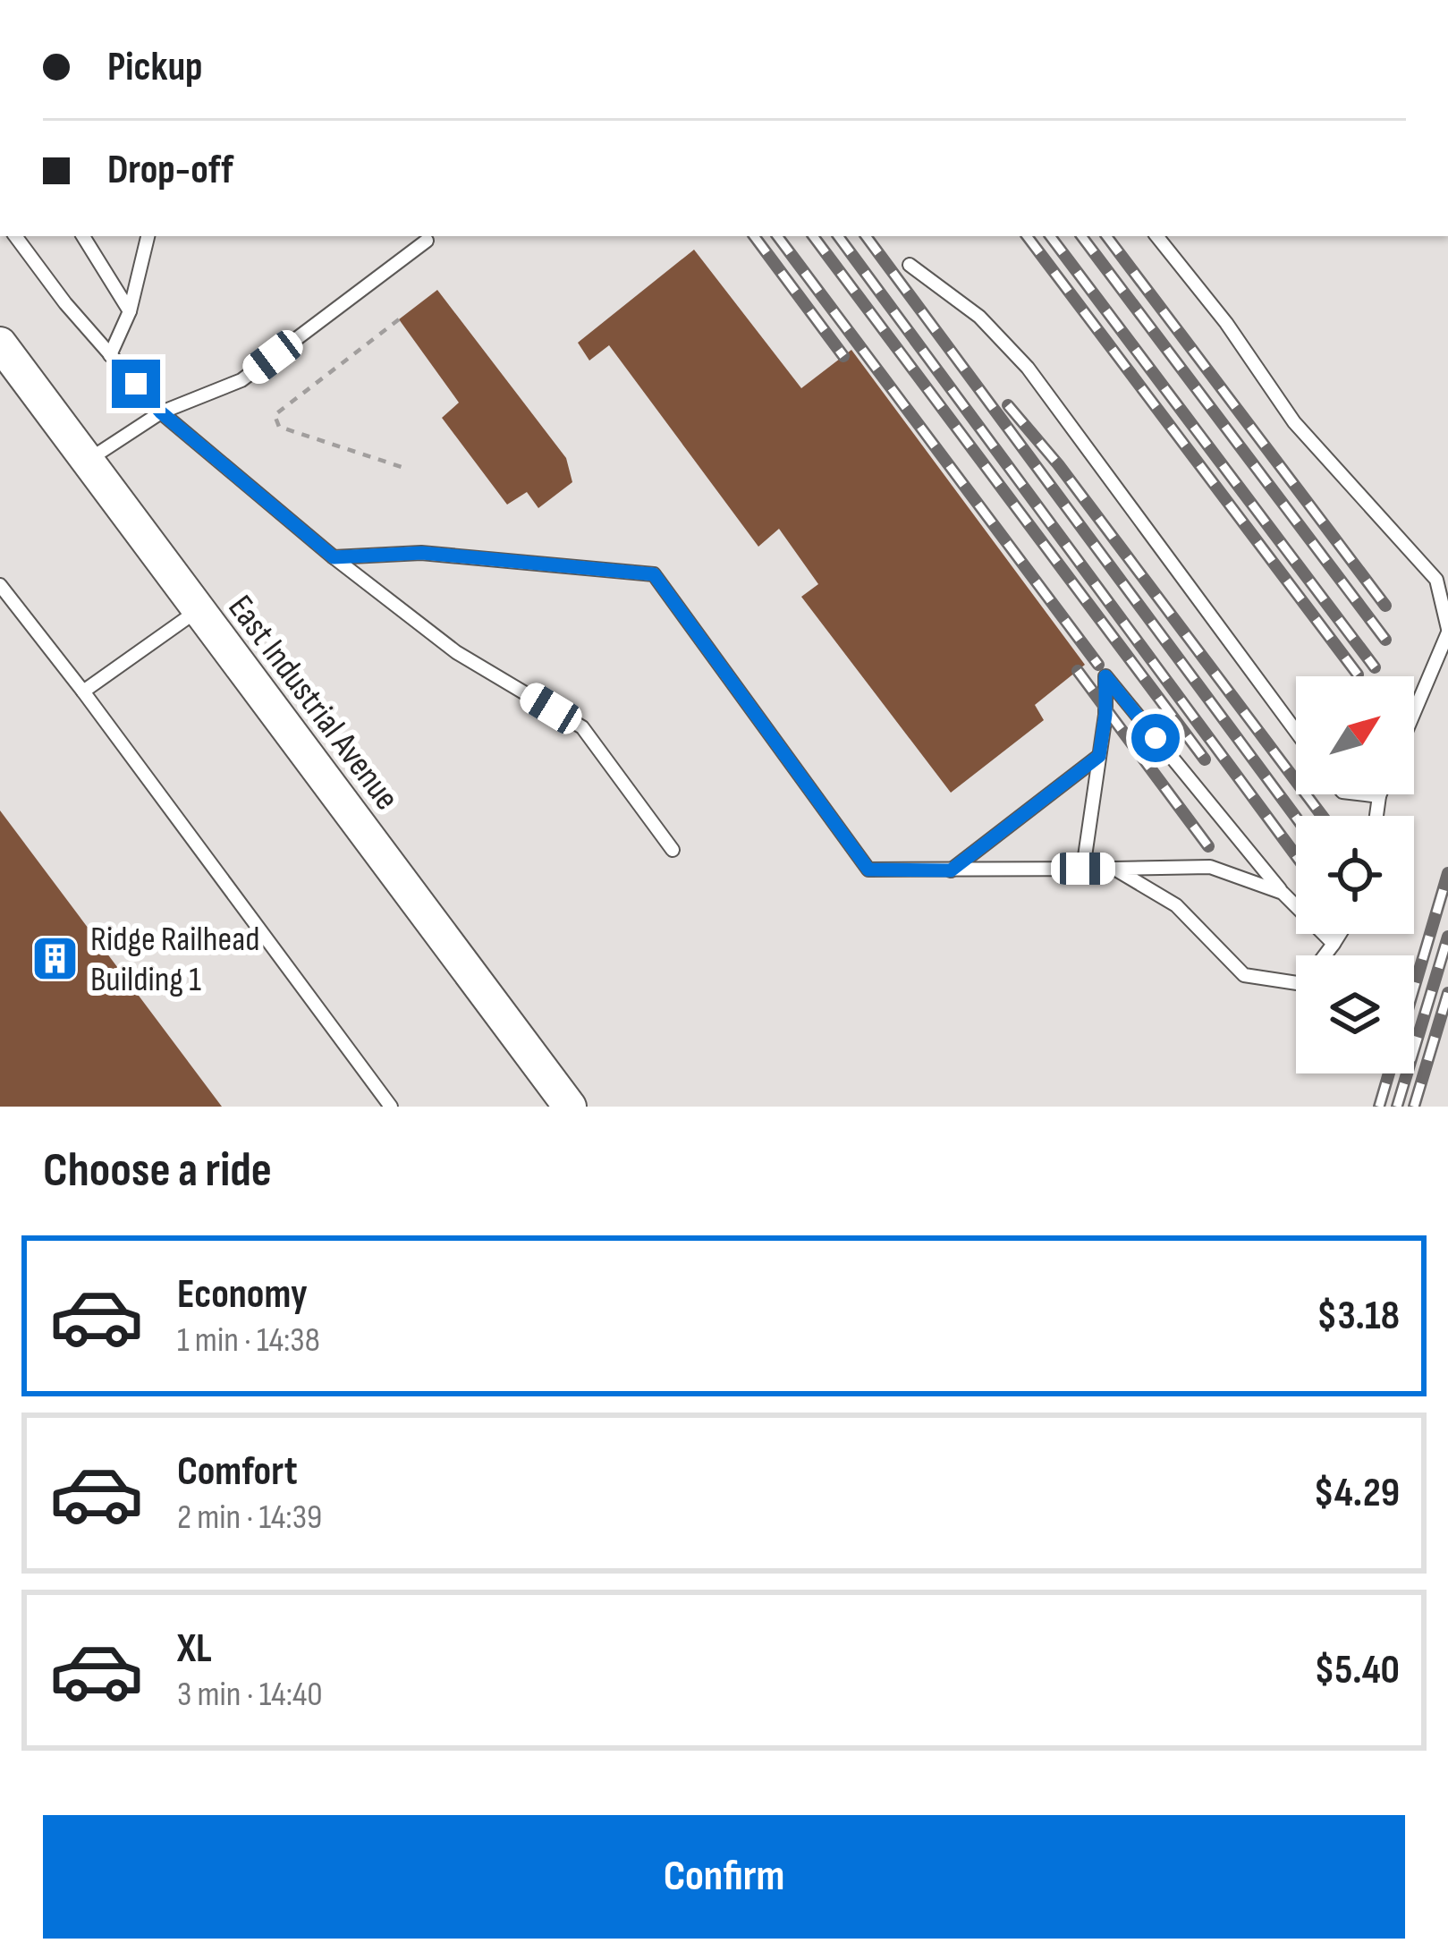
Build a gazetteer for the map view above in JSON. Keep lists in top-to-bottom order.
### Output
{
  "streets": {
    "street": ["East Industrial Avenue"]
  },
  "places": {
    "building": ["Ridge Railhead Building 1"]
  },
  "north": "top right",
  "page": {
    "banner": ["Pickup", "Drop-off"],
    "heading": "Choose a ride",
    "list": [
      {
        "name": "Economy",
        "note": "1 min · 14:38",
        "value": "$3.18"
      },
      {
        "name": "Comfort",
        "note": "2 min · 14:39",
        "value": "$4.29"
      },
      {
        "name": "XL",
        "note": "3 min · 14:40",
        "value": "$5.40"
      }
    ],
    "buttons": "Confirm"
  }
}
